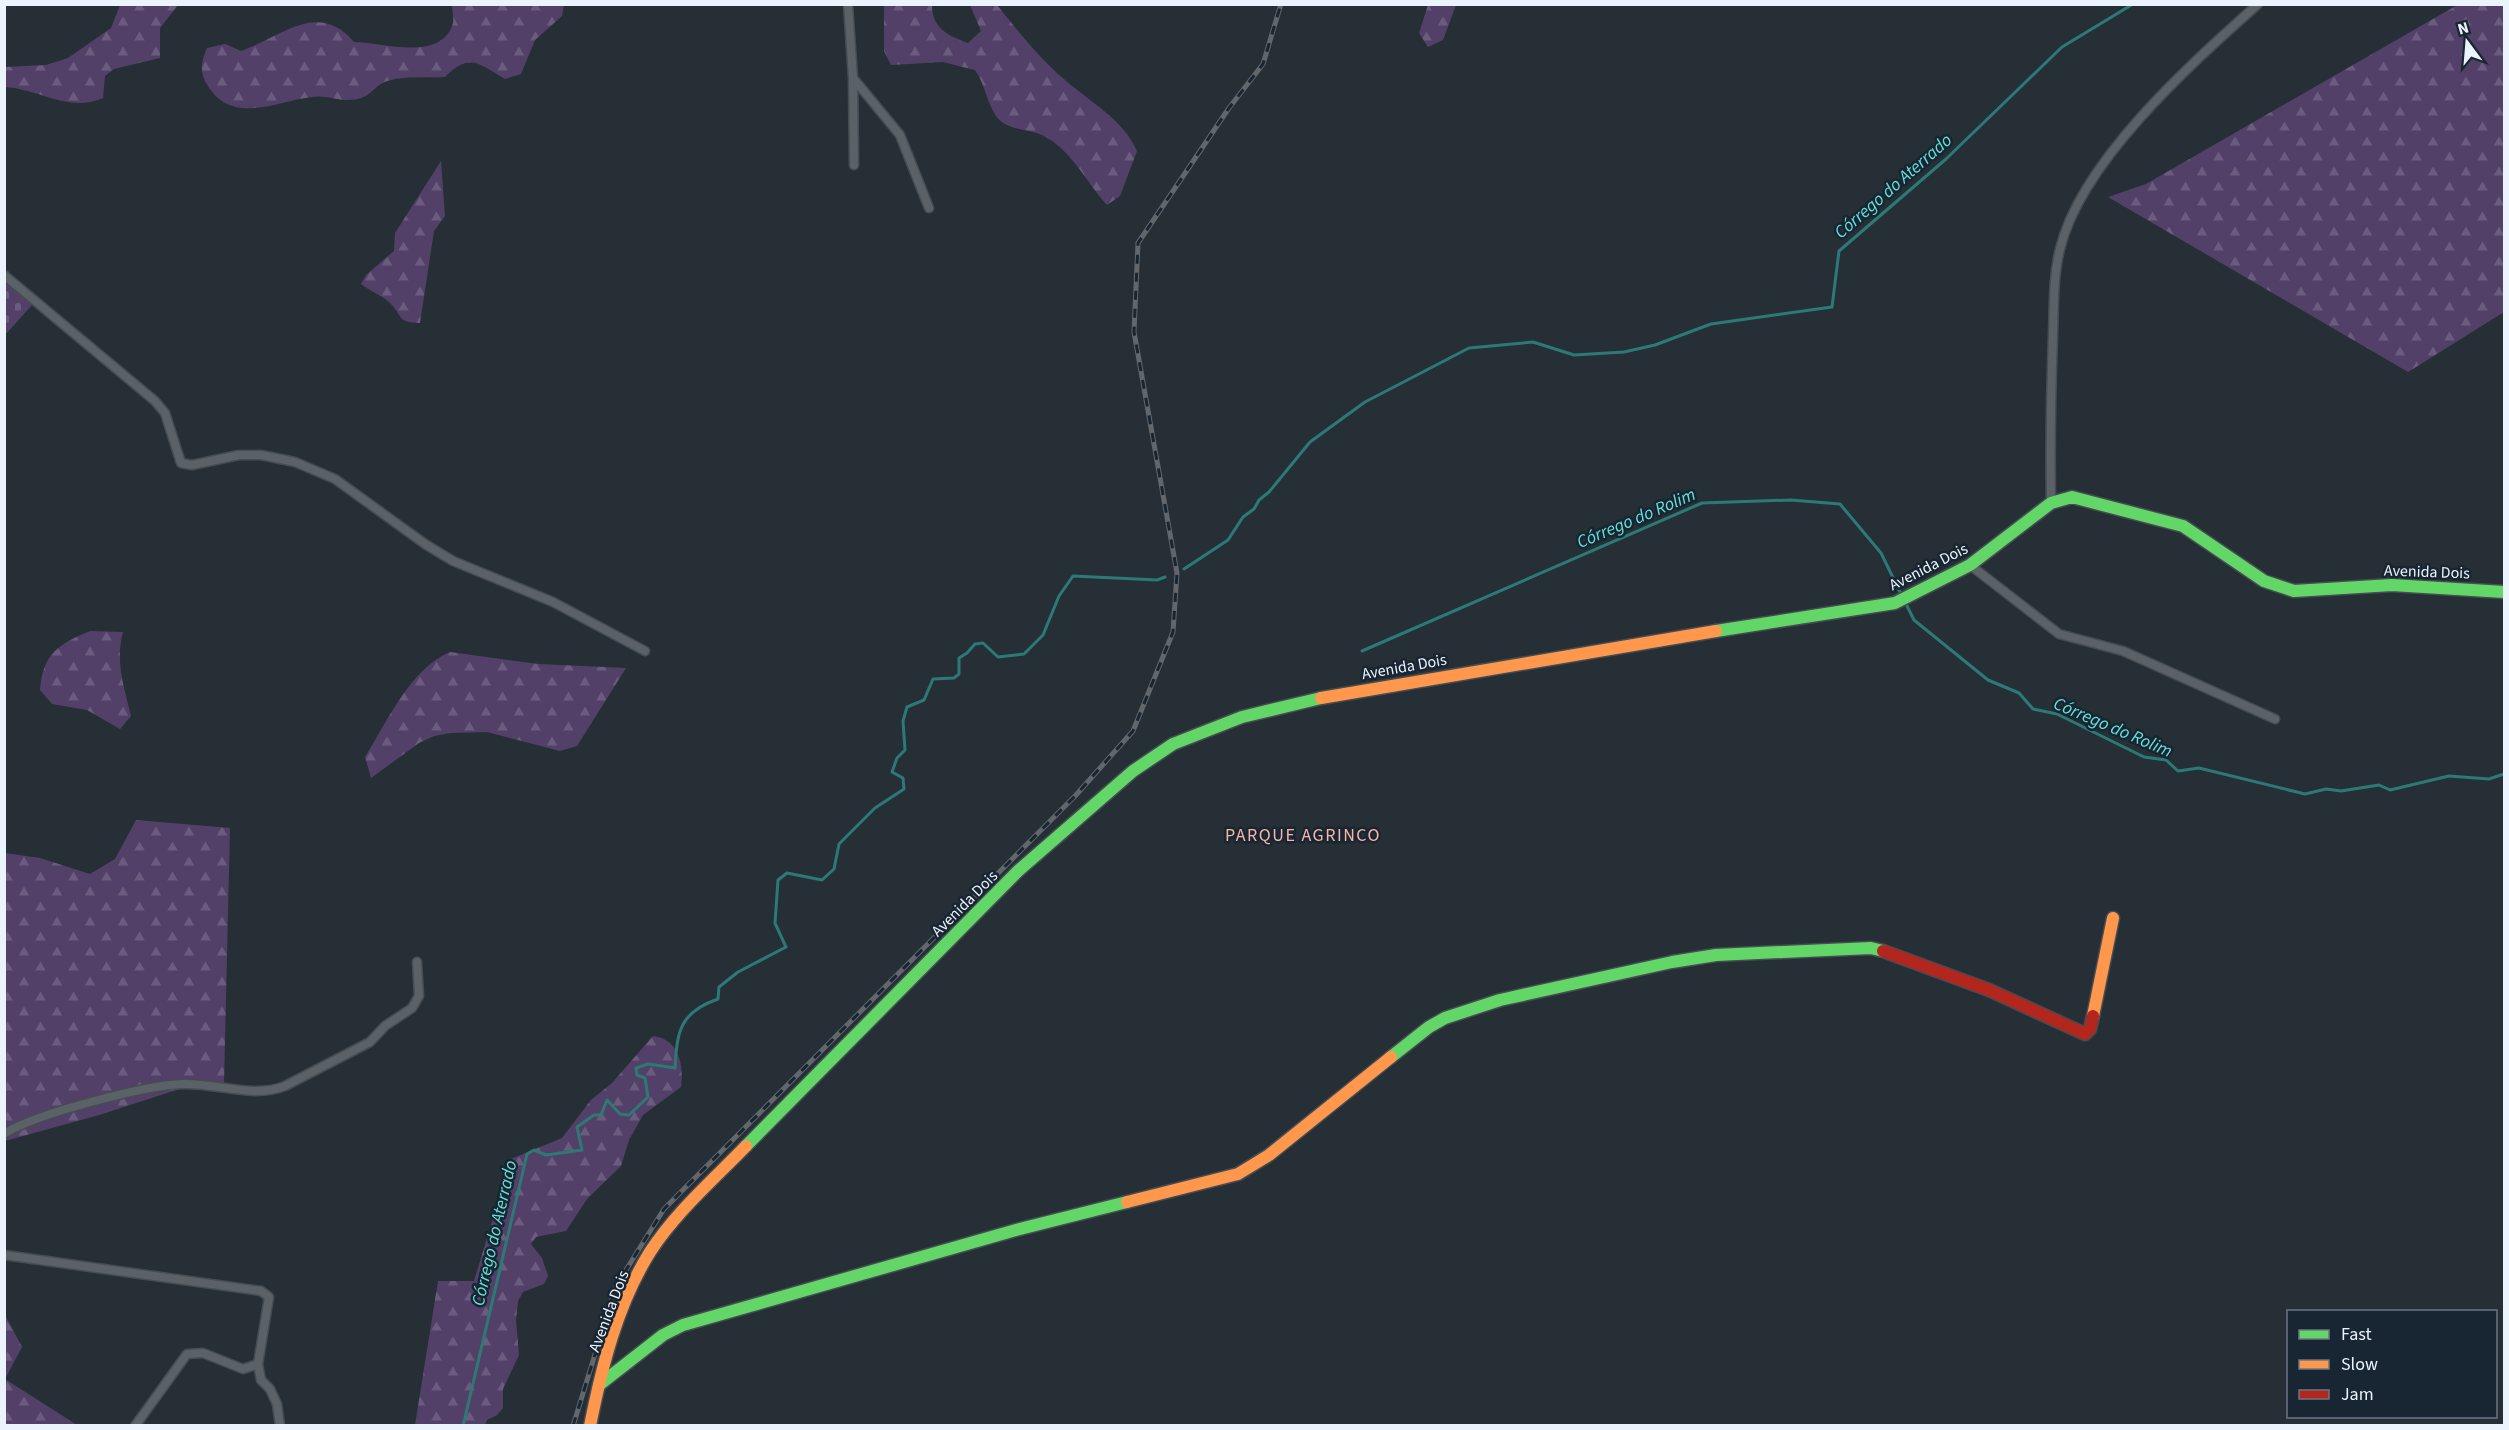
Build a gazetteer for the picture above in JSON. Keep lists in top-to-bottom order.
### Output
{
  "streets": {
    "street": ["Avenida Dois"]
  },
  "districts": ["PARQUE AGRINCO"],
  "water": ["Córrego do Aterrado", "Córrego do Rolim"],
  "legend": ["Fast", "Slow", "Jam"],
  "north": "top"
}
